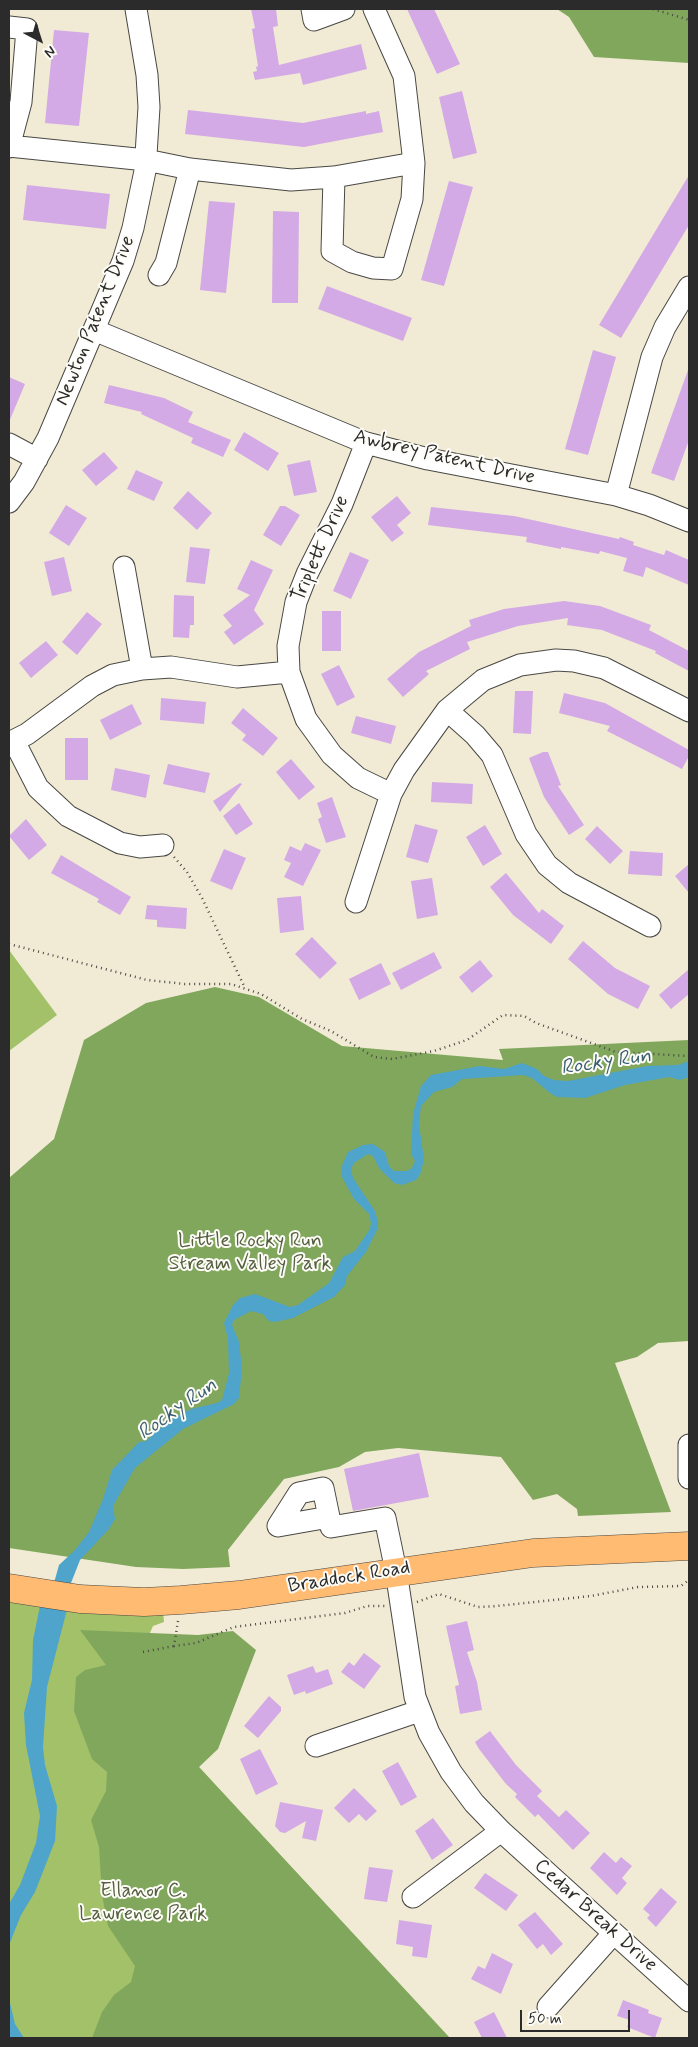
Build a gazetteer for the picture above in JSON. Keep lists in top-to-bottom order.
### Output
{
  "streets": {
    "main road": ["Braddock Road"],
    "street": [
      "Newton Patent Drive",
      "Awbrey Patent Drive",
      "Triplett Drive",
      "Cedar Break Drive"
    ]
  },
  "crossings": [
    ["Newton Patent Drive", "Awbrey Patent Drive"],
    ["Awbrey Patent Drive", "Triplett Drive"],
    ["Braddock Road", "Cedar Break Drive"]
  ],
  "water": ["Rocky Run"],
  "parks": ["Little Rocky Run Stream Valley Park", "Ellanor C. Lawrence Park"],
  "scale_bar": "50 m",
  "north": "bottom right"
}
